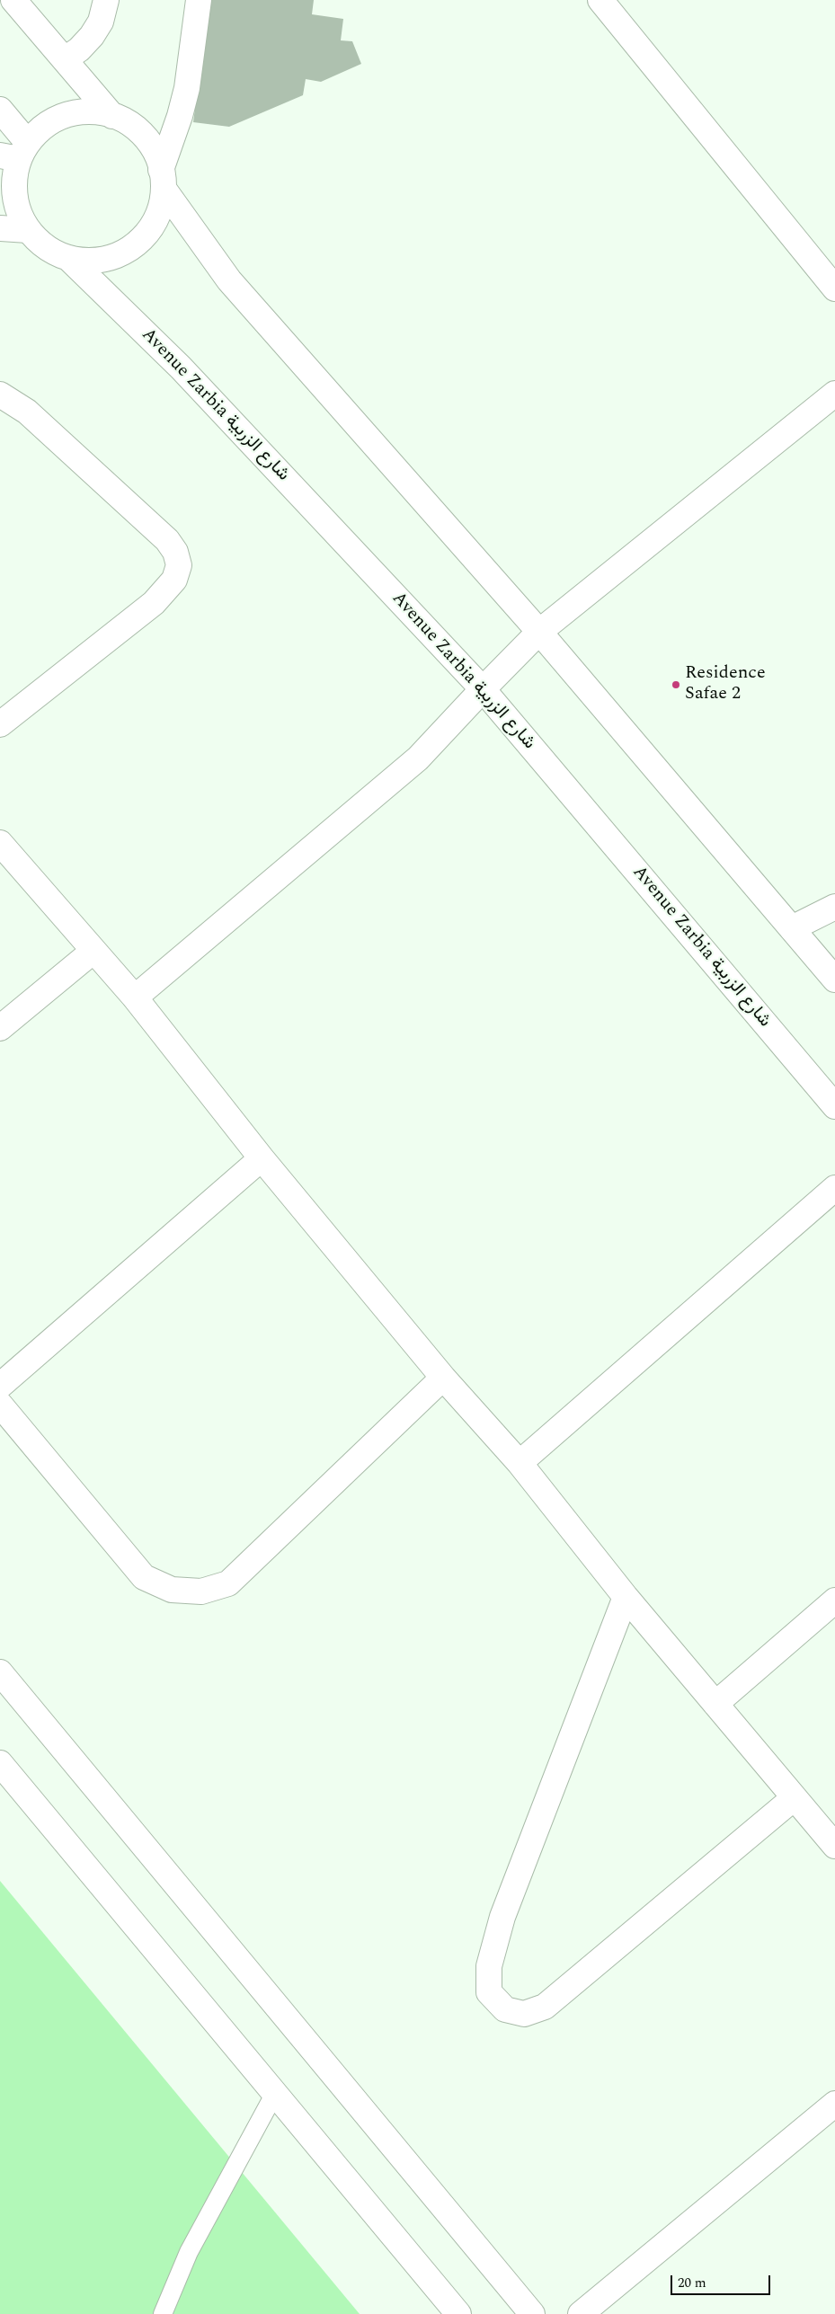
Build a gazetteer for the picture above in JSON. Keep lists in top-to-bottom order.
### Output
{
  "streets": {
    "street": ["Avenue Zarbia شارع الزربية"]
  },
  "places": ["Residence Safae 2"],
  "scale_bar": "20 m"
}
